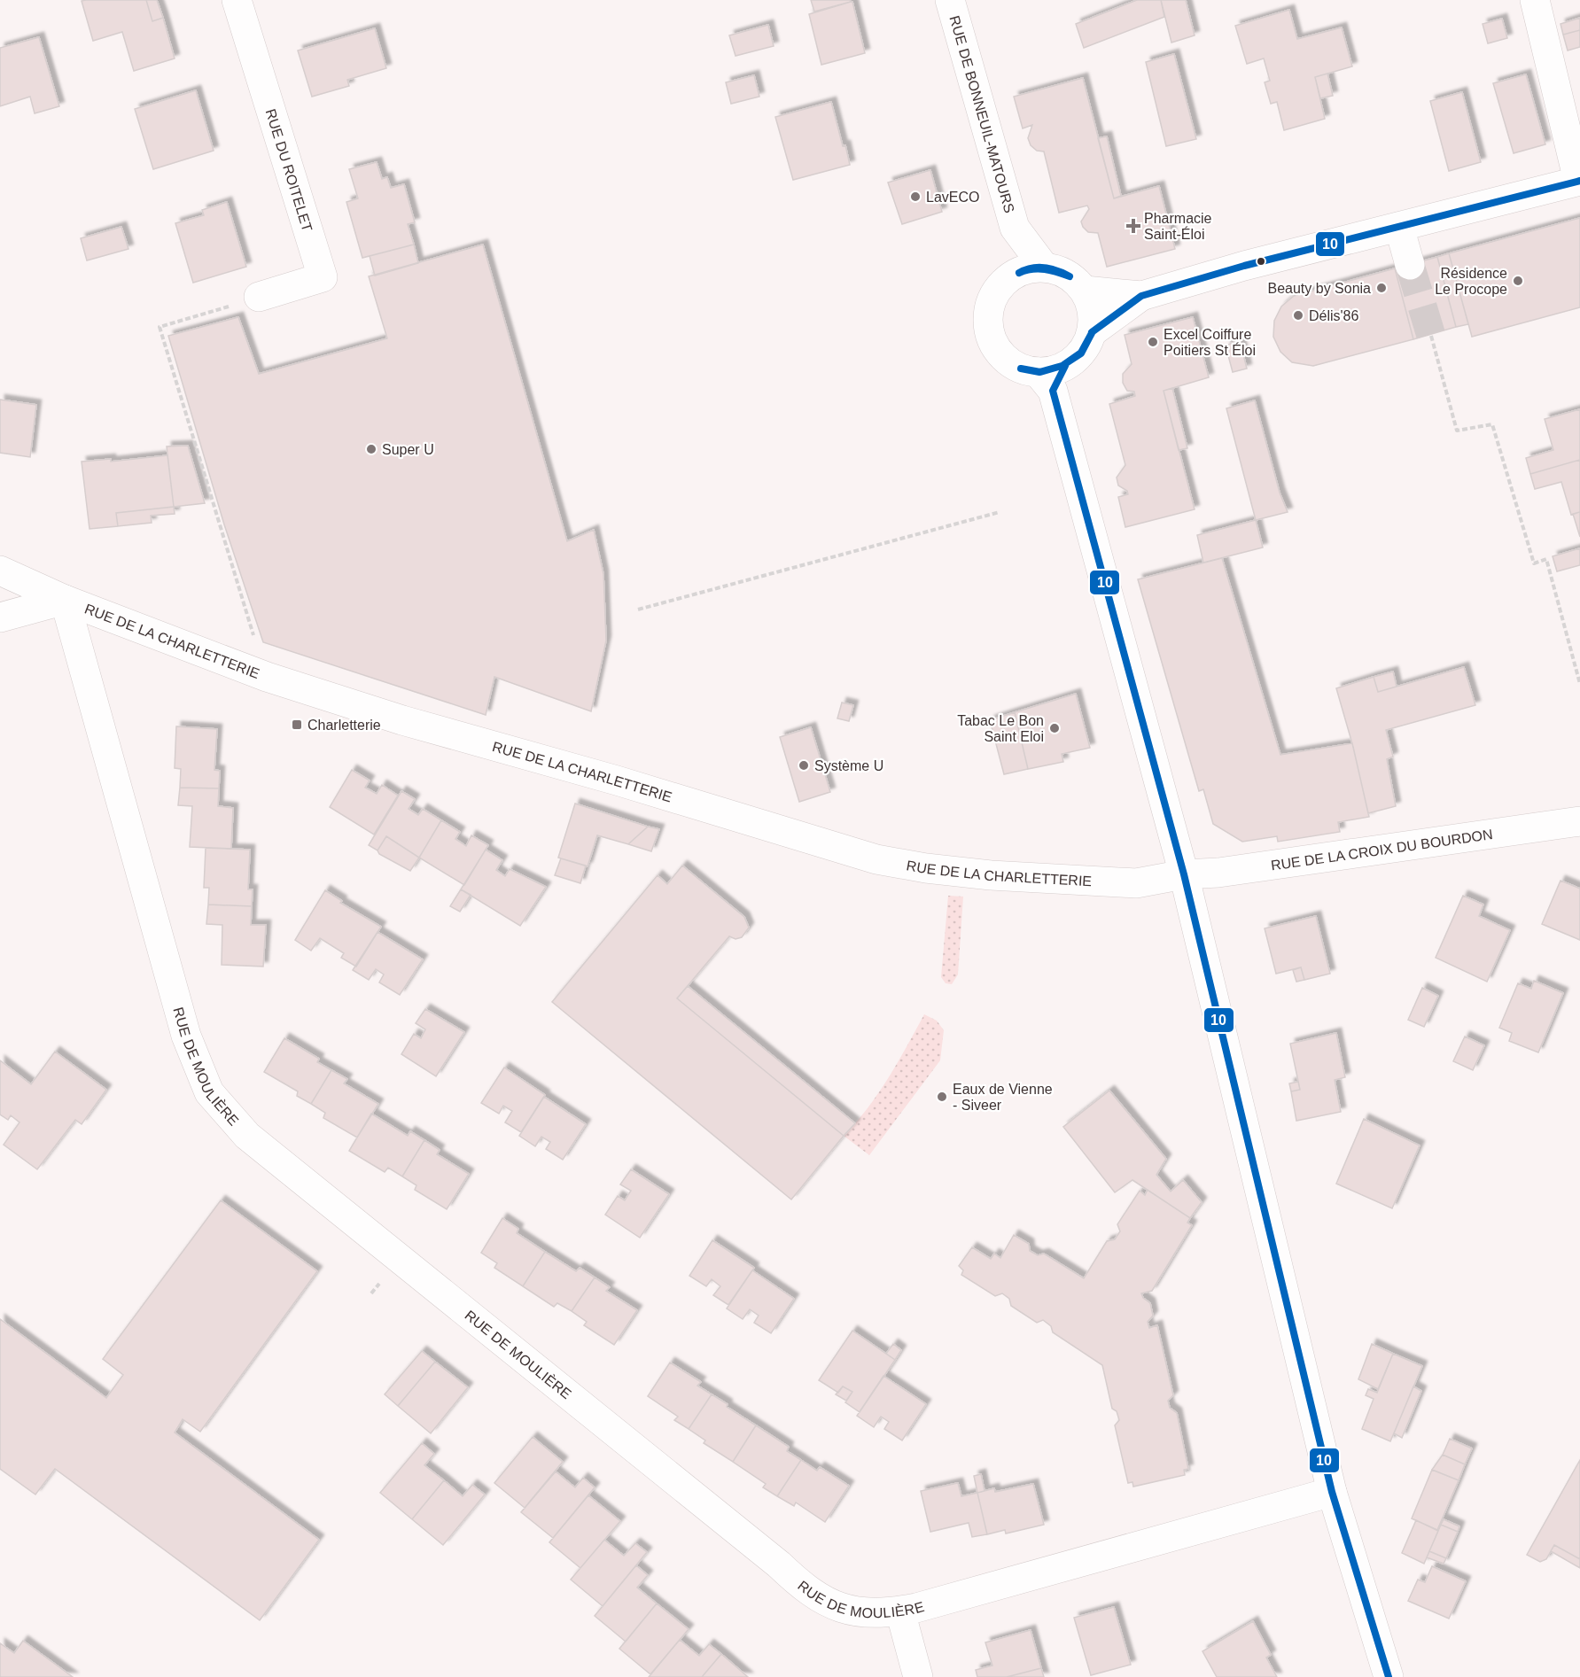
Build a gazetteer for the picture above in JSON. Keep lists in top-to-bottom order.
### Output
{
  "streets": {
    "street": [
      "RUE DE BONNEUIL-MATOURS",
      "RUE DU ROITELET",
      "RUE DE LA CHARLETTERIE",
      "RUE DE LA CROIX DU BOURDON",
      "RUE DE MOULIÈRE"
    ]
  },
  "crossings": [
    ["RUE DE LA CHARLETTERIE", "RUE DE LA CROIX DU BOURDON"],
    ["RUE DE LA CHARLETTERIE", "RUE DE MOULIÈRE"]
  ],
  "places": {
    "other": [
      "LavECO",
      "Résidence Le Procope",
      "Beauty by Sonia",
      "Délis'86",
      "Excel Coiffure Poitiers St Éloi",
      "Super U",
      "Tabac Le Bon Saint Eloi",
      "Système U",
      "Eaux de Vienne - Siveer"
    ],
    "health": ["Pharmacie Saint-Éloi"],
    "transit": ["Charletterie"]
  },
  "lines": ["transit line 10"]
}
